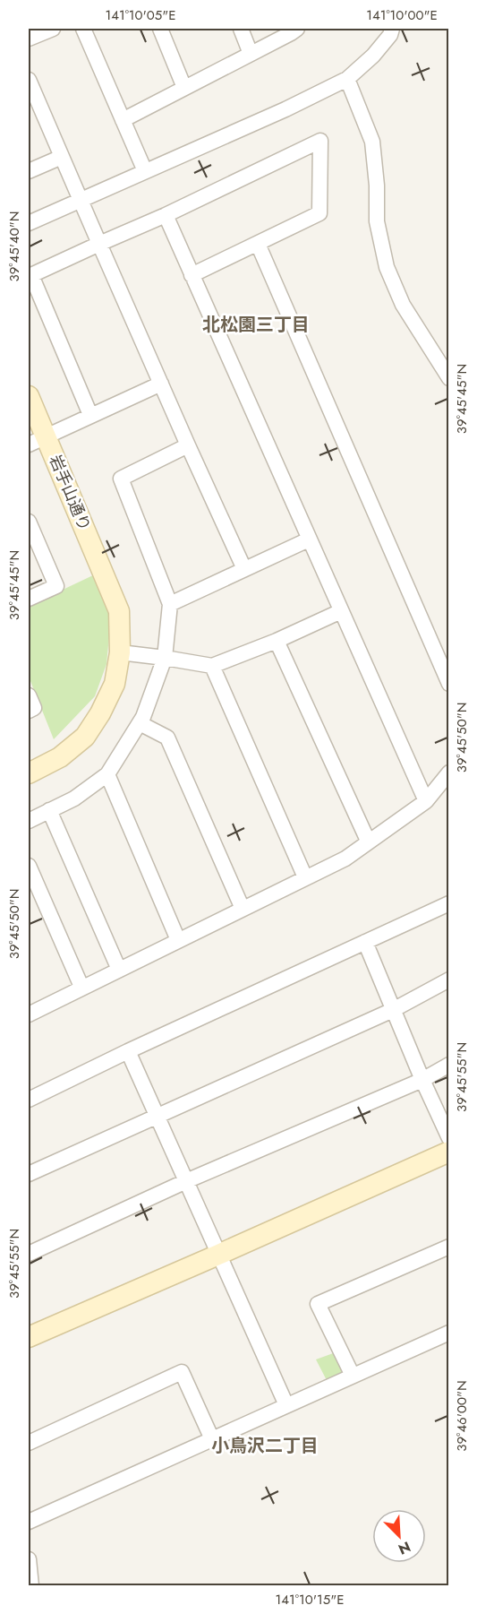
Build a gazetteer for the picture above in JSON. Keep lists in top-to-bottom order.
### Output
{
  "streets": {
    "street": ["岩手山通り"]
  },
  "districts": ["北松園三丁目", "小鳥沢二丁目"],
  "north": "bottom right",
  "coordinates": [
    "141°10'05\"E",
    "141°10'00\"E",
    "39°45'40\"N",
    "39°45'45\"N",
    "39°45'50\"N",
    "39°45'55\"N",
    "39°46'00\"N",
    "141°10'15\"E"
  ]
}
